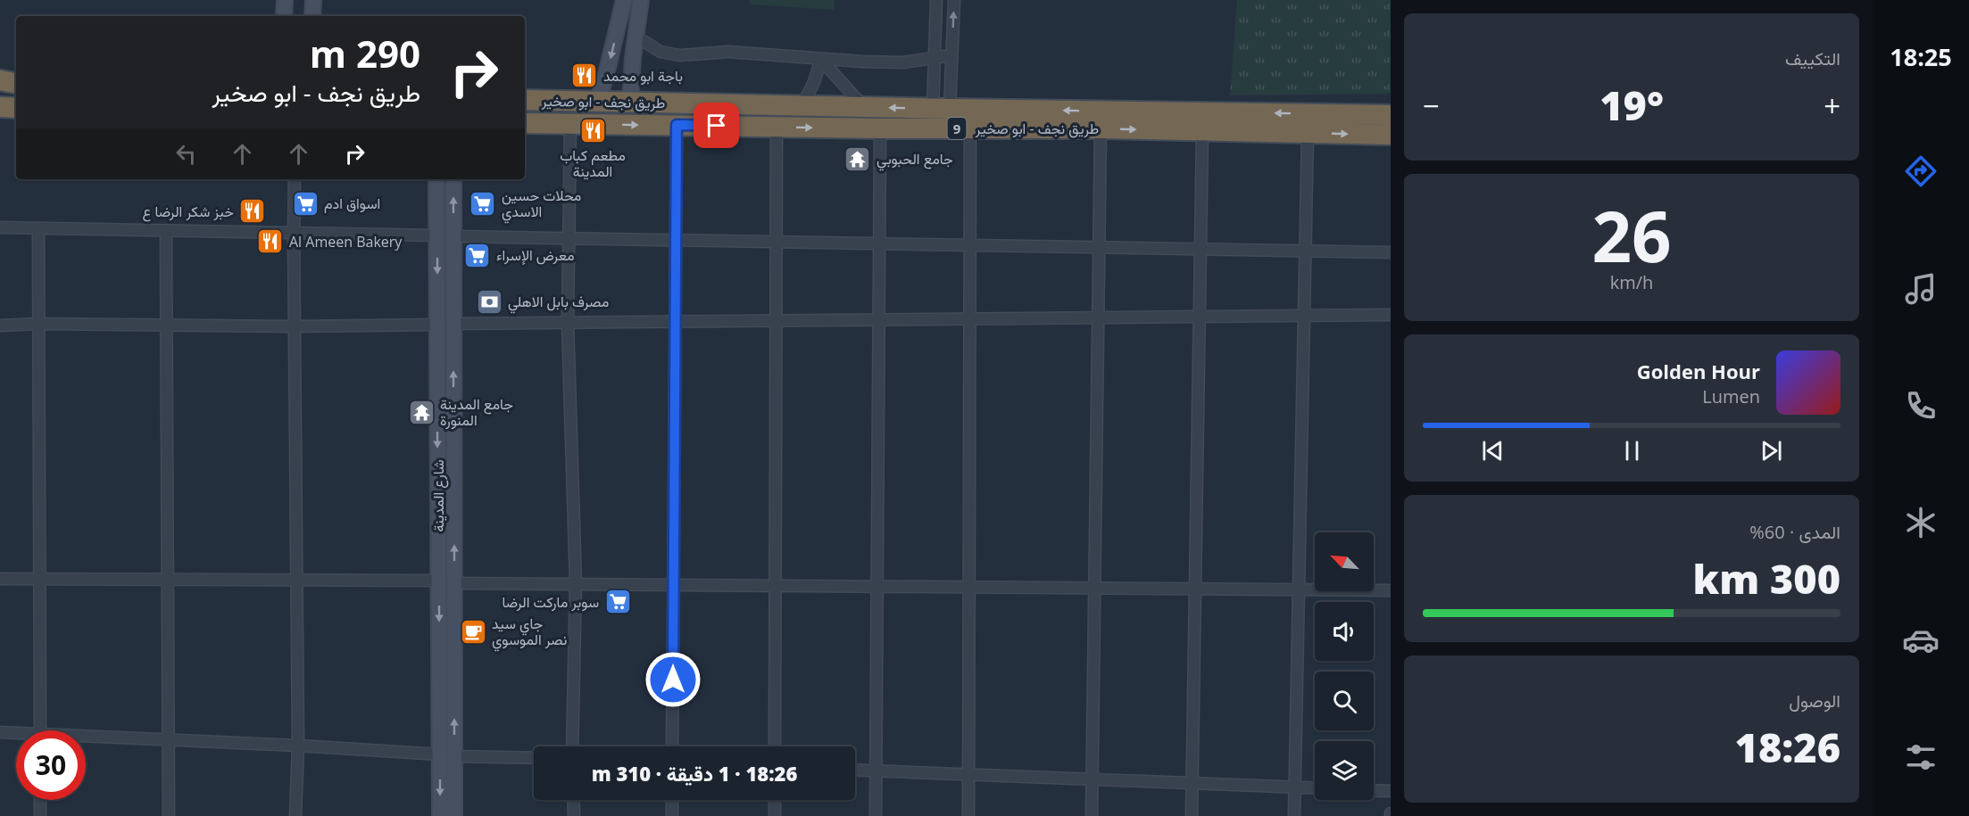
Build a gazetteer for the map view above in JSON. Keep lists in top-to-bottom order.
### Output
{
  "streets": {
    "highway": ["طريق نجف - ابو صخير", "9"],
    "main road": ["شارع المدينة"]
  },
  "places": {
    "restaurant": [
      "باجة ابو محمد",
      "مطعم كباب المدينة",
      "خبز شكر الرضا ع",
      "Al Ameen Bakery"
    ],
    "temple": ["جامع الحبوبي", "جامع المدينة المنورة"],
    "supermarket": [
      "اسواق ادم",
      "محلات حسين الاسدي",
      "معرض الإسراء",
      "سوبر ماركت الرضا"
    ],
    "bank": ["مصرف بابل الاهلي"],
    "cafe": ["جاي سيد نصر الموسوي"]
  },
  "north": "top left",
  "page": {
    "tabs": "18:25",
    "tile": [
      "التكييف",
      ["26", "km/h"],
      ["المدى · 60%", "300 km"],
      ["الوصول", "18:26"]
    ],
    "turn": ["290 m", "طريق نجف - ابو صخير"],
    "heat": ["−", "19°", "+"],
    "song": ["Golden Hour", "Lumen"],
    "limit": "30",
    "trip": "18:26 · 1 دقيقة · 310 m"
  }
}
